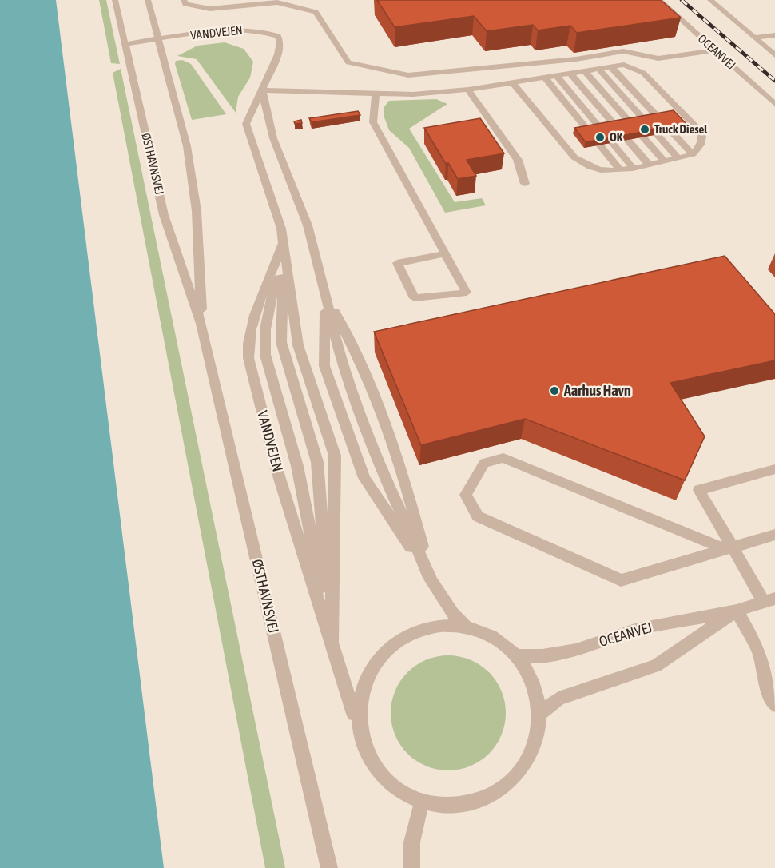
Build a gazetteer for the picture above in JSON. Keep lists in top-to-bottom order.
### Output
{
  "streets": {
    "street": ["VANDVEJEN", "OCEANVEJ", "ØSTHAVNSVEJ"]
  },
  "crossings": [
    ["VANDVEJEN", "ØSTHAVNSVEJ"]
  ],
  "places": ["Truck Diesel", "OK", "Aarhus Havn"]
}
